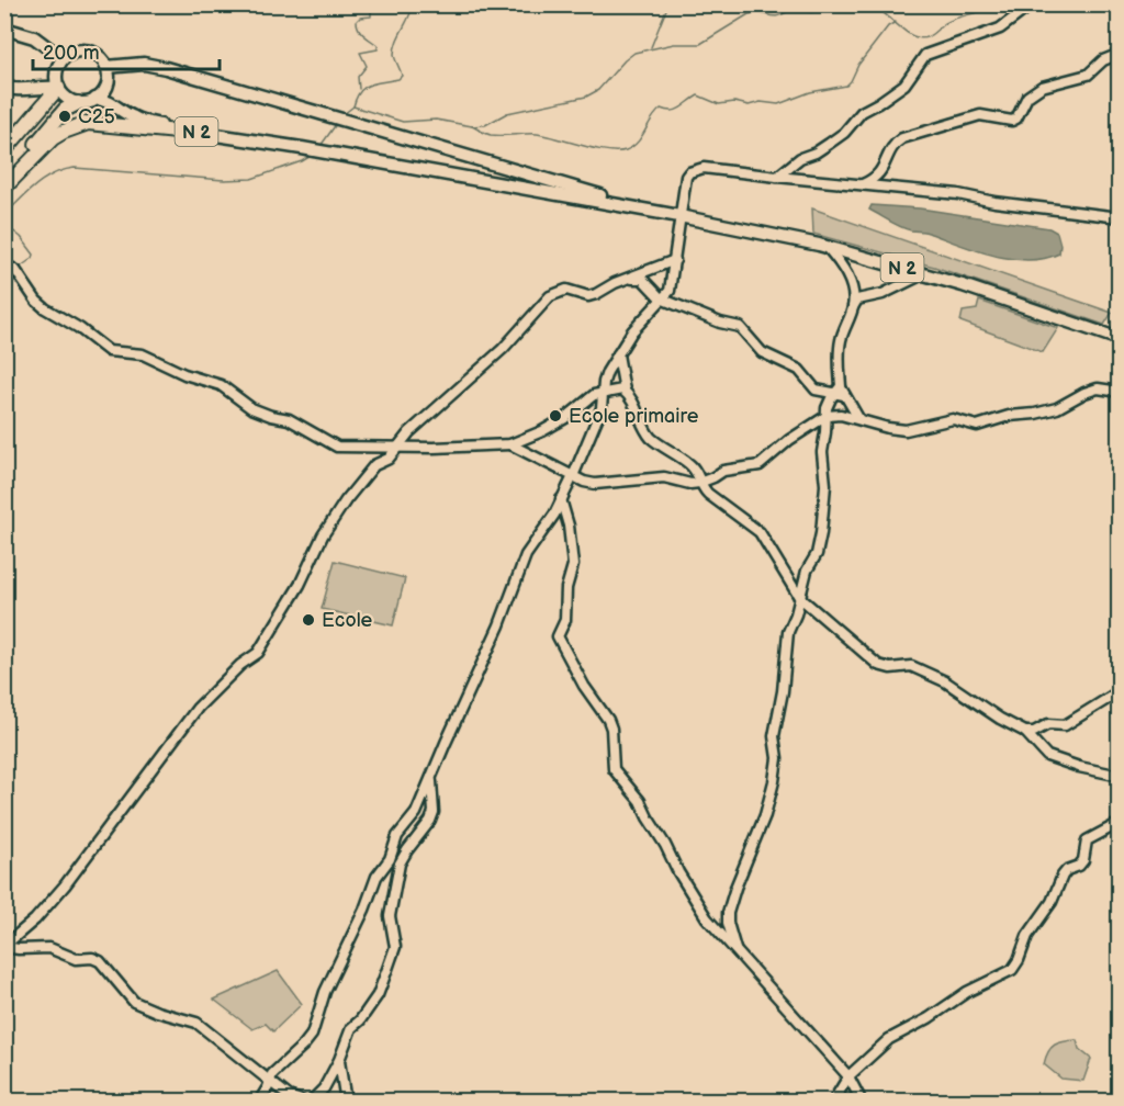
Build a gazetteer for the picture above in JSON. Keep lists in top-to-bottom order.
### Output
{
  "streets": {
    "main road": ["N 2"]
  },
  "places": ["C25", "Ecole primaire", "Ecole"],
  "scale_bar": "200 m"
}
